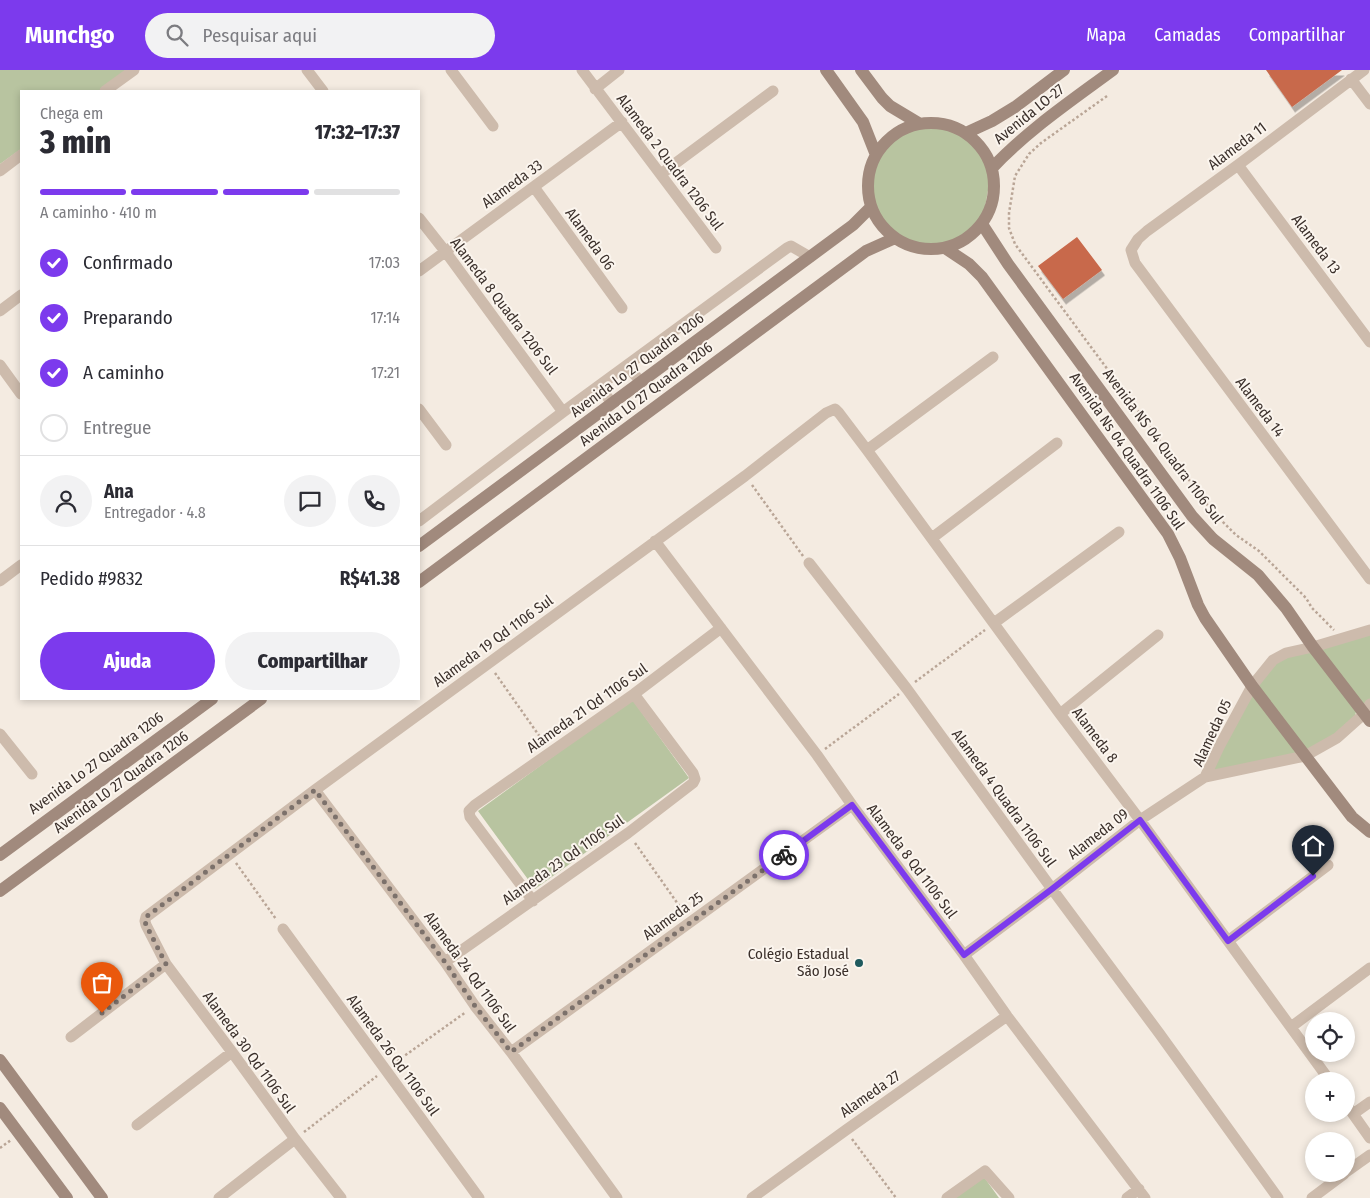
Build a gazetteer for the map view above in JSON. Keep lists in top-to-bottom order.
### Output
{
  "streets": {
    "main road": [
      "Avenida LO-27",
      "Avenida Lo 27 Quadra 1206",
      "Avenida L0 27 Quadra 1206",
      "Avenida NS 04 Quadra 1106 Sul",
      "Avenida Ns 04 Quadra 1106 Sul"
    ],
    "street": [
      "Alameda 11",
      "Alameda 2 Quadra 1206 Sul",
      "Alameda 33",
      "Alameda 06",
      "Alameda 13",
      "Alameda 8 Quadra 1206 Sul",
      "Alameda 14",
      "Alameda 19 Qd 1106 Sul",
      "Alameda 21 Qd 1106 Sul",
      "Alameda 05",
      "Alameda 8",
      "Alameda 4 Quadra 1106 Sul",
      "Alameda 09",
      "Alameda 23 Qd 1106 Sul",
      "Alameda 8 Qd 1106 Sul",
      "Alameda 25",
      "Alameda 24 Qd 1106 Sul",
      "Alameda 30 Qd 1106 Sul",
      "Alameda 26 Qd 1106 Sul",
      "Alameda 27"
    ]
  },
  "crossings": [
    ["Avenida LO-27", "Avenida Lo 27 Quadra 1206"],
    ["Avenida LO-27", "Avenida L0 27 Quadra 1206"],
    ["Avenida LO-27", "Avenida NS 04 Quadra 1106 Sul"],
    ["Avenida LO-27", "Avenida Ns 04 Quadra 1106 Sul"],
    ["Alameda 11", "Alameda 13"],
    ["Alameda 11", "Alameda 14"],
    ["Alameda 2 Quadra 1206 Sul", "Alameda 33"],
    ["Alameda 33", "Alameda 06"],
    ["Alameda 33", "Alameda 8 Quadra 1206 Sul"],
    ["Avenida Lo 27 Quadra 1206", "Avenida L0 27 Quadra 1206"],
    ["Avenida Lo 27 Quadra 1206", "Avenida NS 04 Quadra 1106 Sul"],
    ["Avenida Lo 27 Quadra 1206", "Avenida Ns 04 Quadra 1106 Sul"],
    ["Avenida L0 27 Quadra 1206", "Avenida NS 04 Quadra 1106 Sul"],
    ["Avenida L0 27 Quadra 1206", "Avenida Ns 04 Quadra 1106 Sul"],
    ["Avenida NS 04 Quadra 1106 Sul", "Avenida Ns 04 Quadra 1106 Sul"],
    ["Avenida NS 04 Quadra 1106 Sul", "Alameda 05"],
    ["Avenida Ns 04 Quadra 1106 Sul", "Alameda 05"],
    ["Alameda 19 Qd 1106 Sul", "Alameda 8"],
    ["Alameda 19 Qd 1106 Sul", "Alameda 8 Qd 1106 Sul"],
    ["Alameda 19 Qd 1106 Sul", "Alameda 24 Qd 1106 Sul"],
    ["Alameda 19 Qd 1106 Sul", "Alameda 30 Qd 1106 Sul"],
    ["Alameda 21 Qd 1106 Sul", "Alameda 23 Qd 1106 Sul"],
    ["Alameda 21 Qd 1106 Sul", "Alameda 8 Qd 1106 Sul"],
    ["Alameda 05", "Alameda 09"],
    ["Alameda 8", "Alameda 09"],
    ["Alameda 4 Quadra 1106 Sul", "Alameda 09"],
    ["Alameda 09", "Alameda 8 Qd 1106 Sul"],
    ["Alameda 23 Qd 1106 Sul", "Alameda 24 Qd 1106 Sul"],
    ["Alameda 8 Qd 1106 Sul", "Alameda 25"],
    ["Alameda 8 Qd 1106 Sul", "Alameda 27"],
    ["Alameda 25", "Alameda 24 Qd 1106 Sul"]
  ],
  "places": ["Colégio Estadual São José"],
  "page": {
    "header": "Munchgo",
    "search": "Pesquisar aqui",
    "nav": ["Mapa", "Camadas", "Compartilhar"],
    "heading": ["3 min", "Chega em", "17:32–17:37"],
    "panel": [
      "Ana",
      "Entregador · 4.8",
      "Pedido #9832",
      "R$41.38"
    ],
    "bar": "A caminho · 410 m",
    "list": [
      ["Confirmado", "17:03"],
      ["Preparando", "17:14"],
      ["A caminho", "17:21"],
      "Entregue"
    ],
    "buttons": ["Ajuda", "Compartilhar"],
    "map_buttons": ["+", "−"]
  }
}
